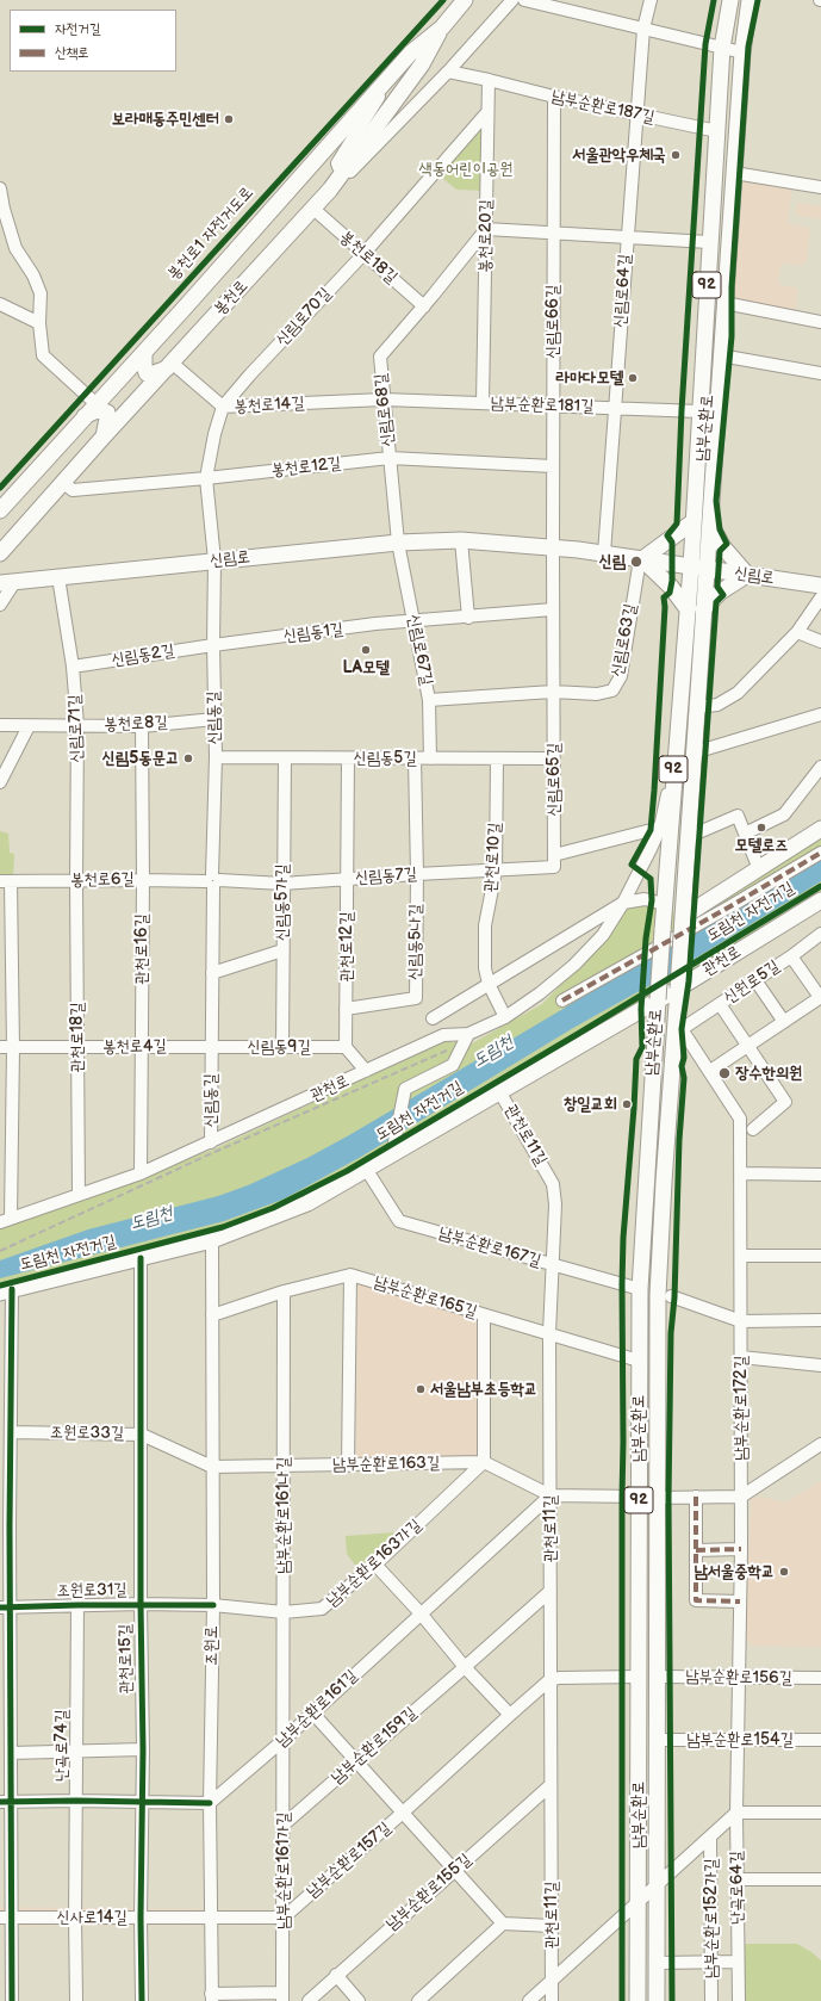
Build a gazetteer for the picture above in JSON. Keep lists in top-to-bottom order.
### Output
{
  "streets": {
    "main road": [
      "92",
      "봉천로",
      "남부순환로",
      "신림로",
      "관천로"
    ],
    "street": [
      "남부순환로187길",
      "봉천로20길",
      "봉천로18길",
      "신림로64길",
      "신림로70길",
      "신림로66길",
      "봉천로14길",
      "남부순환로181길",
      "신림로68길",
      "봉천로12길",
      "신림동1길",
      "신림로63길",
      "신림로67길",
      "신림동2길",
      "신림동길",
      "봉천로8길",
      "신림로71길",
      "신림동5길",
      "신림로65길",
      "관천로10길",
      "신림동7길",
      "봉천로6길",
      "신림동5가길",
      "신림동5나길",
      "관천로12길",
      "관천로16길",
      "신원로5길",
      "관천로18길",
      "봉천로4길",
      "신림동9길",
      "관천로11길",
      "남부순환로167길",
      "남부순환로165길",
      "남부순환로172길",
      "조원로33길",
      "남부순환로163길",
      "남부순환로161나길",
      "남부순환로163가길",
      "조원로31길",
      "조원로",
      "관천로15길",
      "남부순환로156길",
      "남부순환로161길",
      "남부순환로154길",
      "난곡로74길",
      "남부순환로159길",
      "남부순환로157길",
      "남부순환로161가길",
      "난곡로64길",
      "남부순환로155길",
      "신사로14길",
      "남부순환로152가길"
    ],
    "cycle path": ["봉천로1 자전거도로", "도림천 자전거길"]
  },
  "crossings": [
    ["남부순환로187길", "봉천로20길"],
    ["남부순환로187길", "신림로64길"],
    ["남부순환로187길", "신림로66길"],
    ["남부순환로187길", "남부순환로"],
    ["봉천로20길", "신림로70길"],
    ["봉천로20길", "남부순환로181길"],
    ["봉천로20길", "신림로68길"],
    ["봉천로18길", "봉천로"],
    ["봉천로18길", "신림로70길"],
    ["봉천로18길", "신림로68길"],
    ["신림로64길", "남부순환로181길"],
    ["신림로64길", "신림로"],
    ["봉천로", "봉천로14길"],
    ["봉천로", "봉천로12길"],
    ["신림로70길", "봉천로14길"],
    ["신림로70길", "봉천로12길"],
    ["신림로70길", "신림로"],
    ["신림로70길", "신림동길"],
    ["신림로66길", "남부순환로181길"],
    ["신림로66길", "봉천로12길"],
    ["신림로66길", "신림로"],
    ["신림로66길", "신림로65길"],
    ["봉천로14길", "남부순환로181길"],
    ["봉천로14길", "신림로68길"],
    ["남부순환로181길", "신림로68길"],
    ["남부순환로181길", "남부순환로"],
    ["신림로68길", "봉천로12길"],
    ["신림로68길", "신림로"],
    ["신림로68길", "신림로67길"],
    ["남부순환로", "신림로"],
    ["남부순환로", "관천로"],
    ["남부순환로", "신원로5길"],
    ["남부순환로", "남부순환로167길"],
    ["남부순환로", "남부순환로165길"],
    ["남부순환로", "남부순환로172길"],
    ["남부순환로", "남부순환로156길"],
    ["남부순환로", "남부순환로154길"],
    ["신림로", "신림로63길"],
    ["신림로", "신림로67길"],
    ["신림로", "신림동길"],
    ["신림로", "신림로71길"],
    ["신림로", "신림로65길"],
    ["신림동1길", "신림로67길"],
    ["신림동1길", "신림동2길"],
    ["신림동1길", "신림동길"],
    ["신림로63길", "신림로65길"],
    ["신림로67길", "신림동5길"],
    ["신림동2길", "신림동길"],
    ["신림동2길", "신림로71길"],
    ["신림동길", "봉천로8길"],
    ["신림동길", "신림동5길"],
    ["신림동길", "신림동7길"],
    ["신림동길", "봉천로6길"],
    ["신림동길", "관천로"],
    ["신림동길", "봉천로4길"],
    ["신림동길", "신림동9길"],
    ["봉천로8길", "신림로71길"],
    ["봉천로8길", "관천로16길"],
    ["신림로71길", "봉천로6길"],
    ["신림로71길", "관천로18길"],
    ["신림동5길", "신림로65길"],
    ["신림동5길", "관천로10길"],
    ["신림동5길", "신림동5가길"],
    ["신림동5길", "신림동5나길"],
    ["신림동5길", "관천로12길"],
    ["신림로65길", "신림동7길"],
    ["관천로10길", "신림동7길"],
    ["관천로10길", "관천로"],
    ["신림동7길", "봉천로6길"],
    ["신림동7길", "신림동5가길"],
    ["신림동7길", "신림동5나길"],
    ["신림동7길", "관천로12길"],
    ["봉천로6길", "관천로16길"],
    ["봉천로6길", "관천로18길"],
    ["신림동5가길", "신림동9길"],
    ["신림동5나길", "관천로12길"],
    ["관천로12길", "신림동9길"],
    ["관천로16길", "관천로"],
    ["관천로16길", "봉천로4길"],
    ["관천로", "관천로18길"],
    ["관천로", "관천로11길"],
    ["관천로", "남부순환로167길"],
    ["관천로", "조원로"],
    ["관천로", "관천로15길"],
    ["신원로5길", "남부순환로172길"],
    ["관천로18길", "봉천로4길"],
    ["봉천로4길", "신림동9길"],
    ["관천로11길", "남부순환로167길"],
    ["관천로11길", "남부순환로165길"],
    ["관천로11길", "남부순환로163길"],
    ["관천로11길", "남부순환로161길"],
    ["관천로11길", "남부순환로159길"],
    ["관천로11길", "남부순환로157길"],
    ["관천로11길", "남부순환로155길"],
    ["남부순환로165길", "남부순환로161나길"],
    ["남부순환로165길", "조원로"],
    ["남부순환로172길", "남부순환로156길"],
    ["남부순환로172길", "남부순환로154길"],
    ["남부순환로172길", "난곡로64길"],
    ["조원로33길", "남부순환로163길"],
    ["조원로33길", "조원로"],
    ["조원로33길", "관천로15길"],
    ["남부순환로163길", "남부순환로161나길"],
    ["남부순환로163길", "남부순환로163가길"],
    ["남부순환로163길", "조원로"],
    ["남부순환로163길", "남부순환로161길"],
    ["남부순환로161나길", "남부순환로163가길"],
    ["남부순환로161나길", "남부순환로161길"],
    ["남부순환로161나길", "남부순환로161가길"],
    ["남부순환로163가길", "조원로31길"],
    ["남부순환로163가길", "조원로"],
    ["조원로31길", "조원로"],
    ["조원로31길", "관천로15길"],
    ["조원로31길", "난곡로74길"],
    ["조원로", "남부순환로161길"],
    ["조원로", "남부순환로161가길"],
    ["조원로", "신사로14길"],
    ["관천로15길", "난곡로74길"],
    ["관천로15길", "신사로14길"],
    ["남부순환로161길", "남부순환로157길"],
    ["남부순환로161길", "남부순환로161가길"],
    ["난곡로74길", "신사로14길"],
    ["남부순환로159길", "남부순환로157길"],
    ["남부순환로159길", "남부순환로161가길"],
    ["남부순환로157길", "남부순환로161가길"],
    ["남부순환로157길", "남부순환로155길"]
  ],
  "water": ["도림천"],
  "parks": ["색동어린이공원"],
  "places": [
    "보라매동주민센터",
    "서울관악우체국",
    "라마다모텔",
    "신림",
    "LA모텔",
    "신림5동문고",
    "모텔로즈",
    "장수한의원",
    "창일교회",
    "서울남부초등학교",
    "남서울중학교"
  ],
  "legend": ["자전거길", "산책로"]
}
